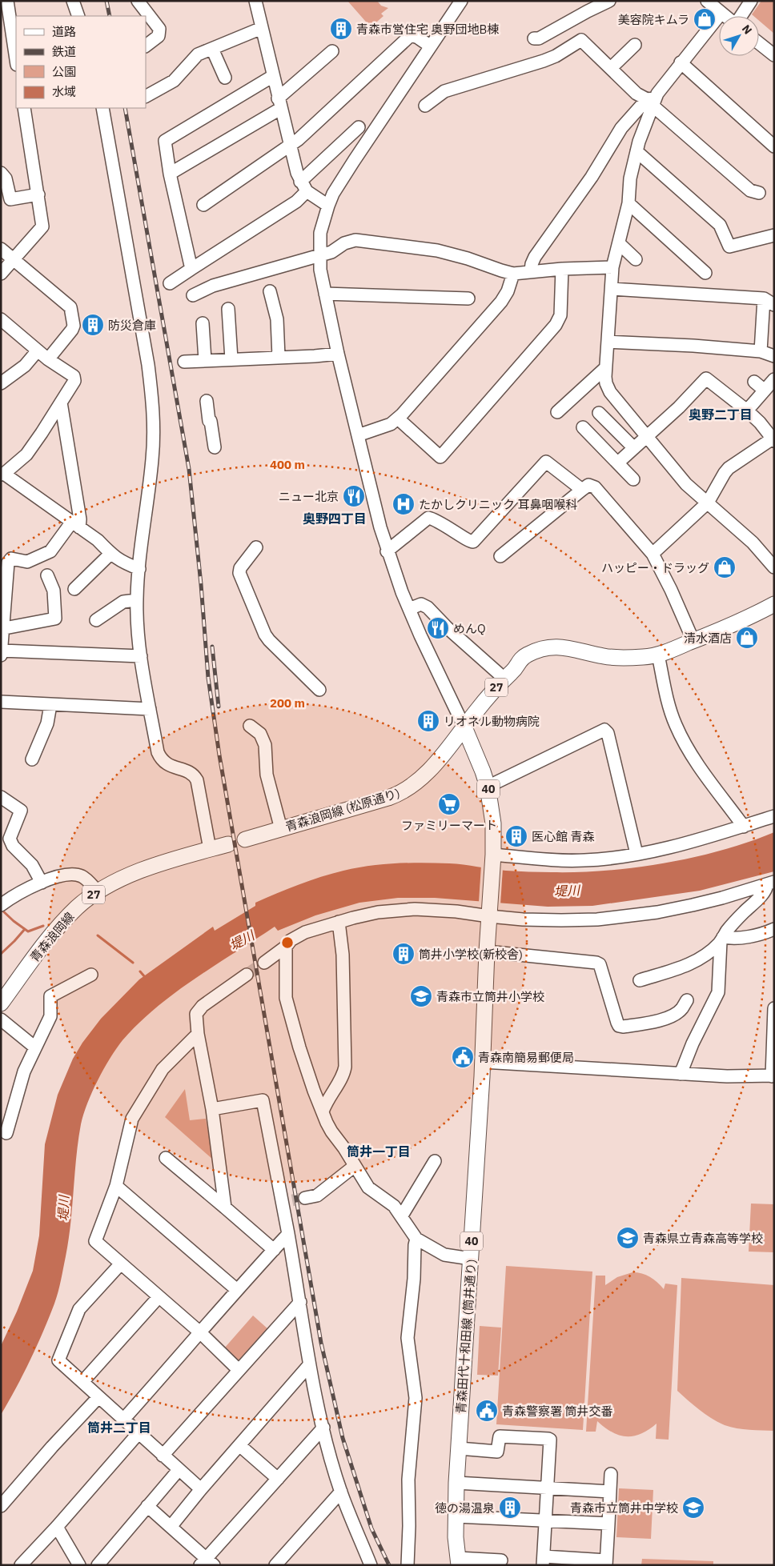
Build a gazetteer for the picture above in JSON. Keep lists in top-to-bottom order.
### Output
{
  "streets": {
    "main road": [
      "27",
      "40",
      "青森浪岡線 (松原通り)",
      "青森浪岡線",
      "青森田代十和田線 (筒井通り)"
    ]
  },
  "crossings": [
    ["青森浪岡線 (松原通り)", "青森田代十和田線 (筒井通り)"]
  ],
  "districts": [
    "奥野二丁目",
    "奥野四丁目",
    "筒井一丁目",
    "筒井二丁目"
  ],
  "water": ["堤川"],
  "places": {
    "shop": ["美容院キムラ", "ハッピー・ドラッグ", "清水酒店"],
    "building": [
      "青森市営住宅 奥野団地B棟",
      "防災倉庫",
      "リオネル動物病院",
      "医心館 青森",
      "筒井小学校(新校舎)",
      "徳の湯温泉"
    ],
    "restaurant": ["ニュー北京", "めんQ"],
    "hospital": ["たかしクリニック 耳鼻咽喉科"],
    "supermarket": ["ファミリーマート"],
    "school or university": ["青森市立筒井小学校", "青森県立青森高等学校", "青森市立筒井中学校"],
    "public building": ["青森南簡易郵便局", "青森警察署 筒井交番"]
  },
  "legend": [
    "道路",
    "鉄道",
    "公園",
    "水域"
  ],
  "north": "top right",
  "rings": ["400 m", "200 m"]
}
